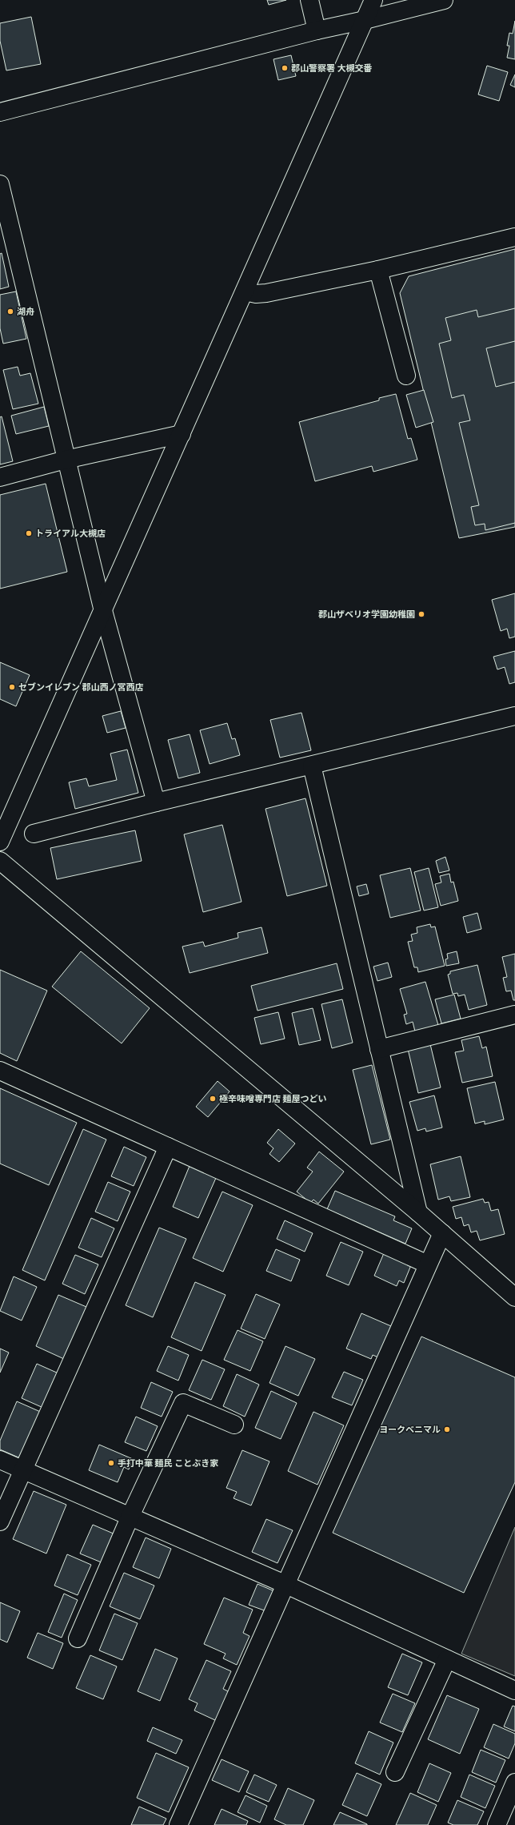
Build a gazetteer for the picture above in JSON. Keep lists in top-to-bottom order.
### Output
{
  "places": [
    "郡山警察署 大槻交番",
    "湖舟",
    "トライアル大槻店",
    "郡山ザベリオ学園幼稚園",
    "セブンイレブン 郡山西ノ宮西店",
    "極辛味噌専門店 麺屋つどい",
    "ヨークベニマル",
    "手打中華 麺民 ことぶき家"
  ]
}
